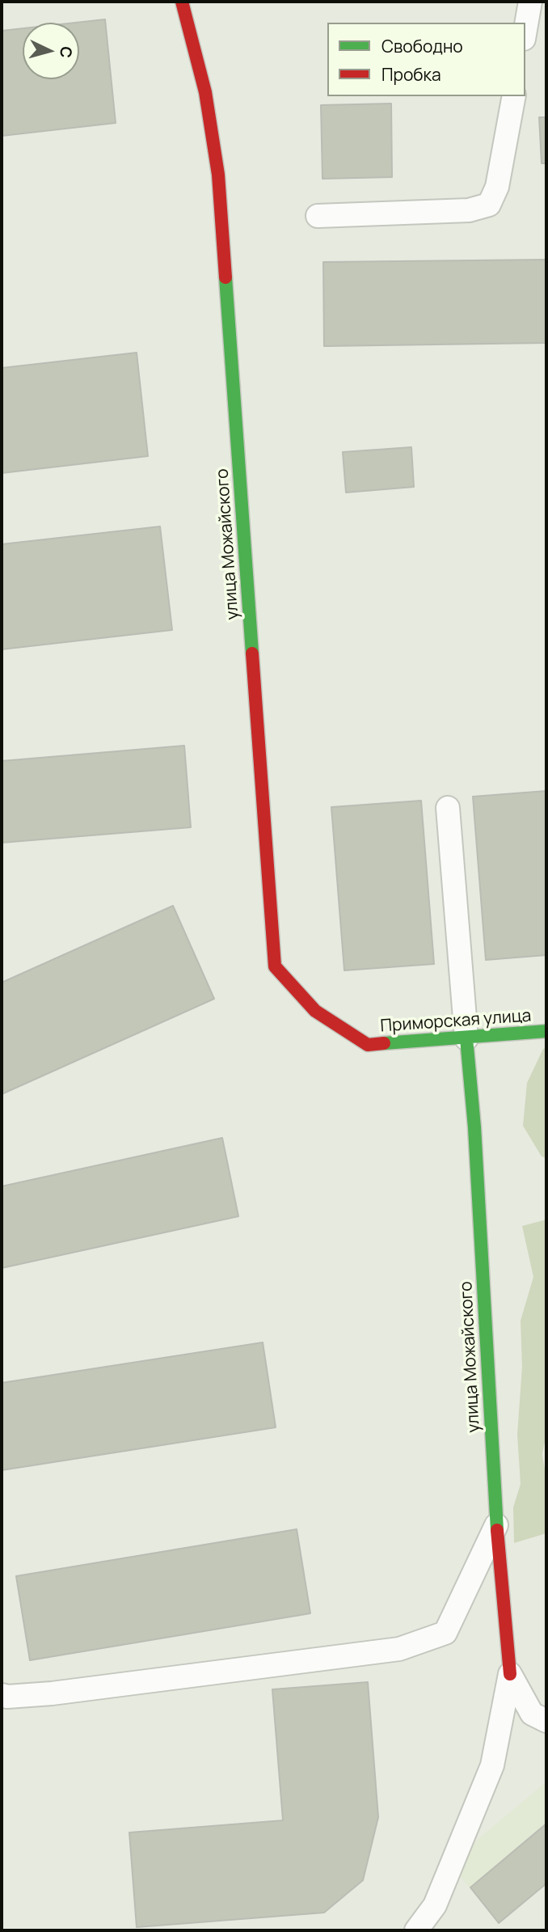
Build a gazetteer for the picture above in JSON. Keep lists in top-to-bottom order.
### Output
{
  "streets": {
    "main road": ["улица Можайского", "Приморская улица"]
  },
  "crossings": [
    ["улица Можайского", "Приморская улица"]
  ],
  "legend": ["Свободно", "Пробка"],
  "north": "right"
}
